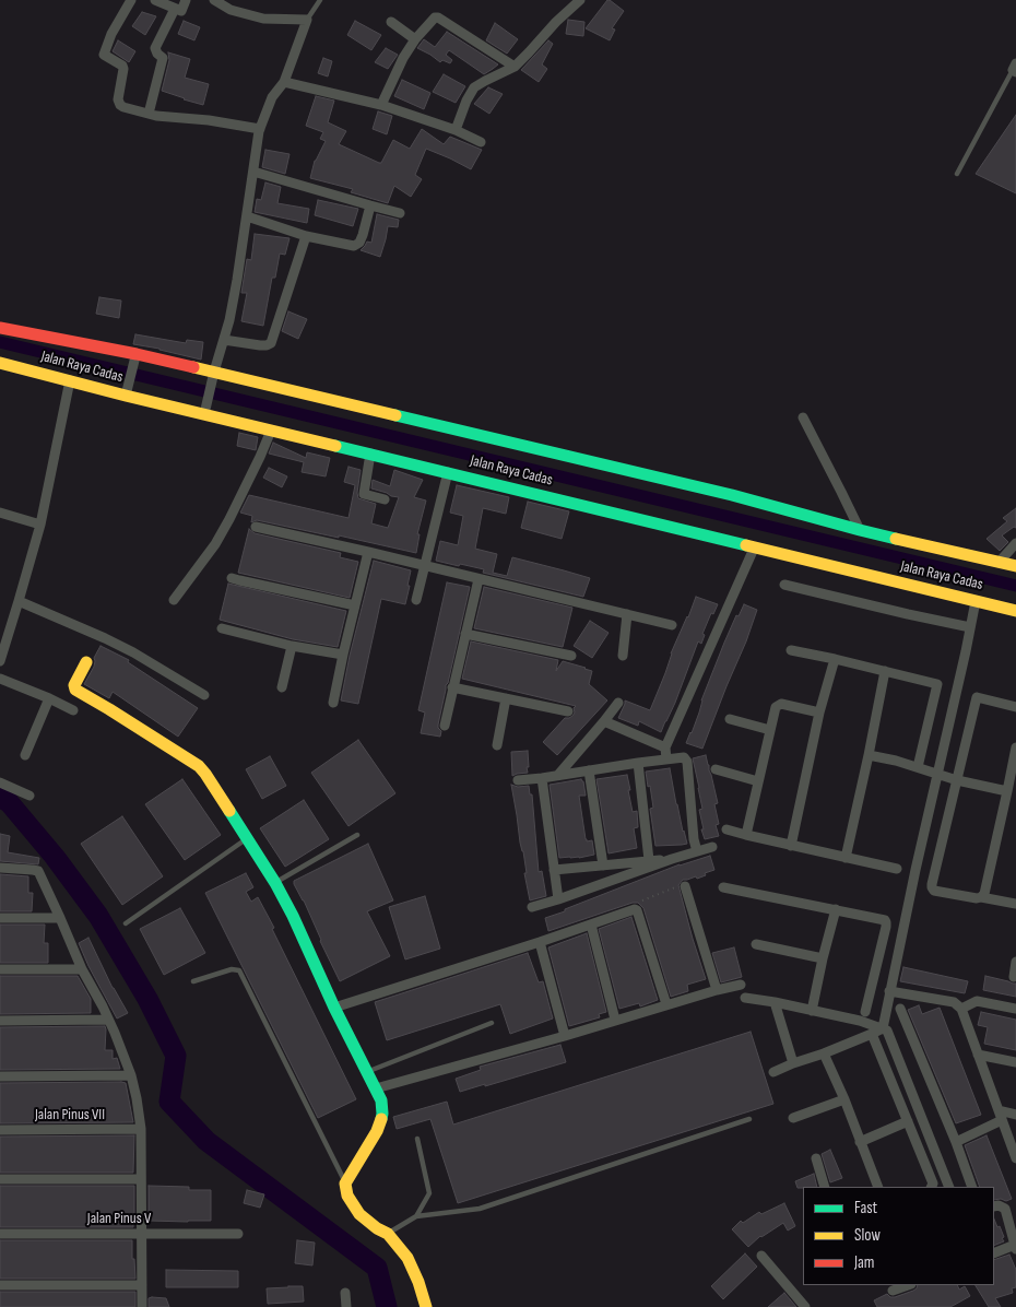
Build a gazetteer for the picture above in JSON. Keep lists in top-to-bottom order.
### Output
{
  "streets": {
    "street": ["Jalan Raya Cadas", "Jalan Pinus VII", "Jalan Pinus V"]
  },
  "legend": ["Fast", "Slow", "Jam"]
}
